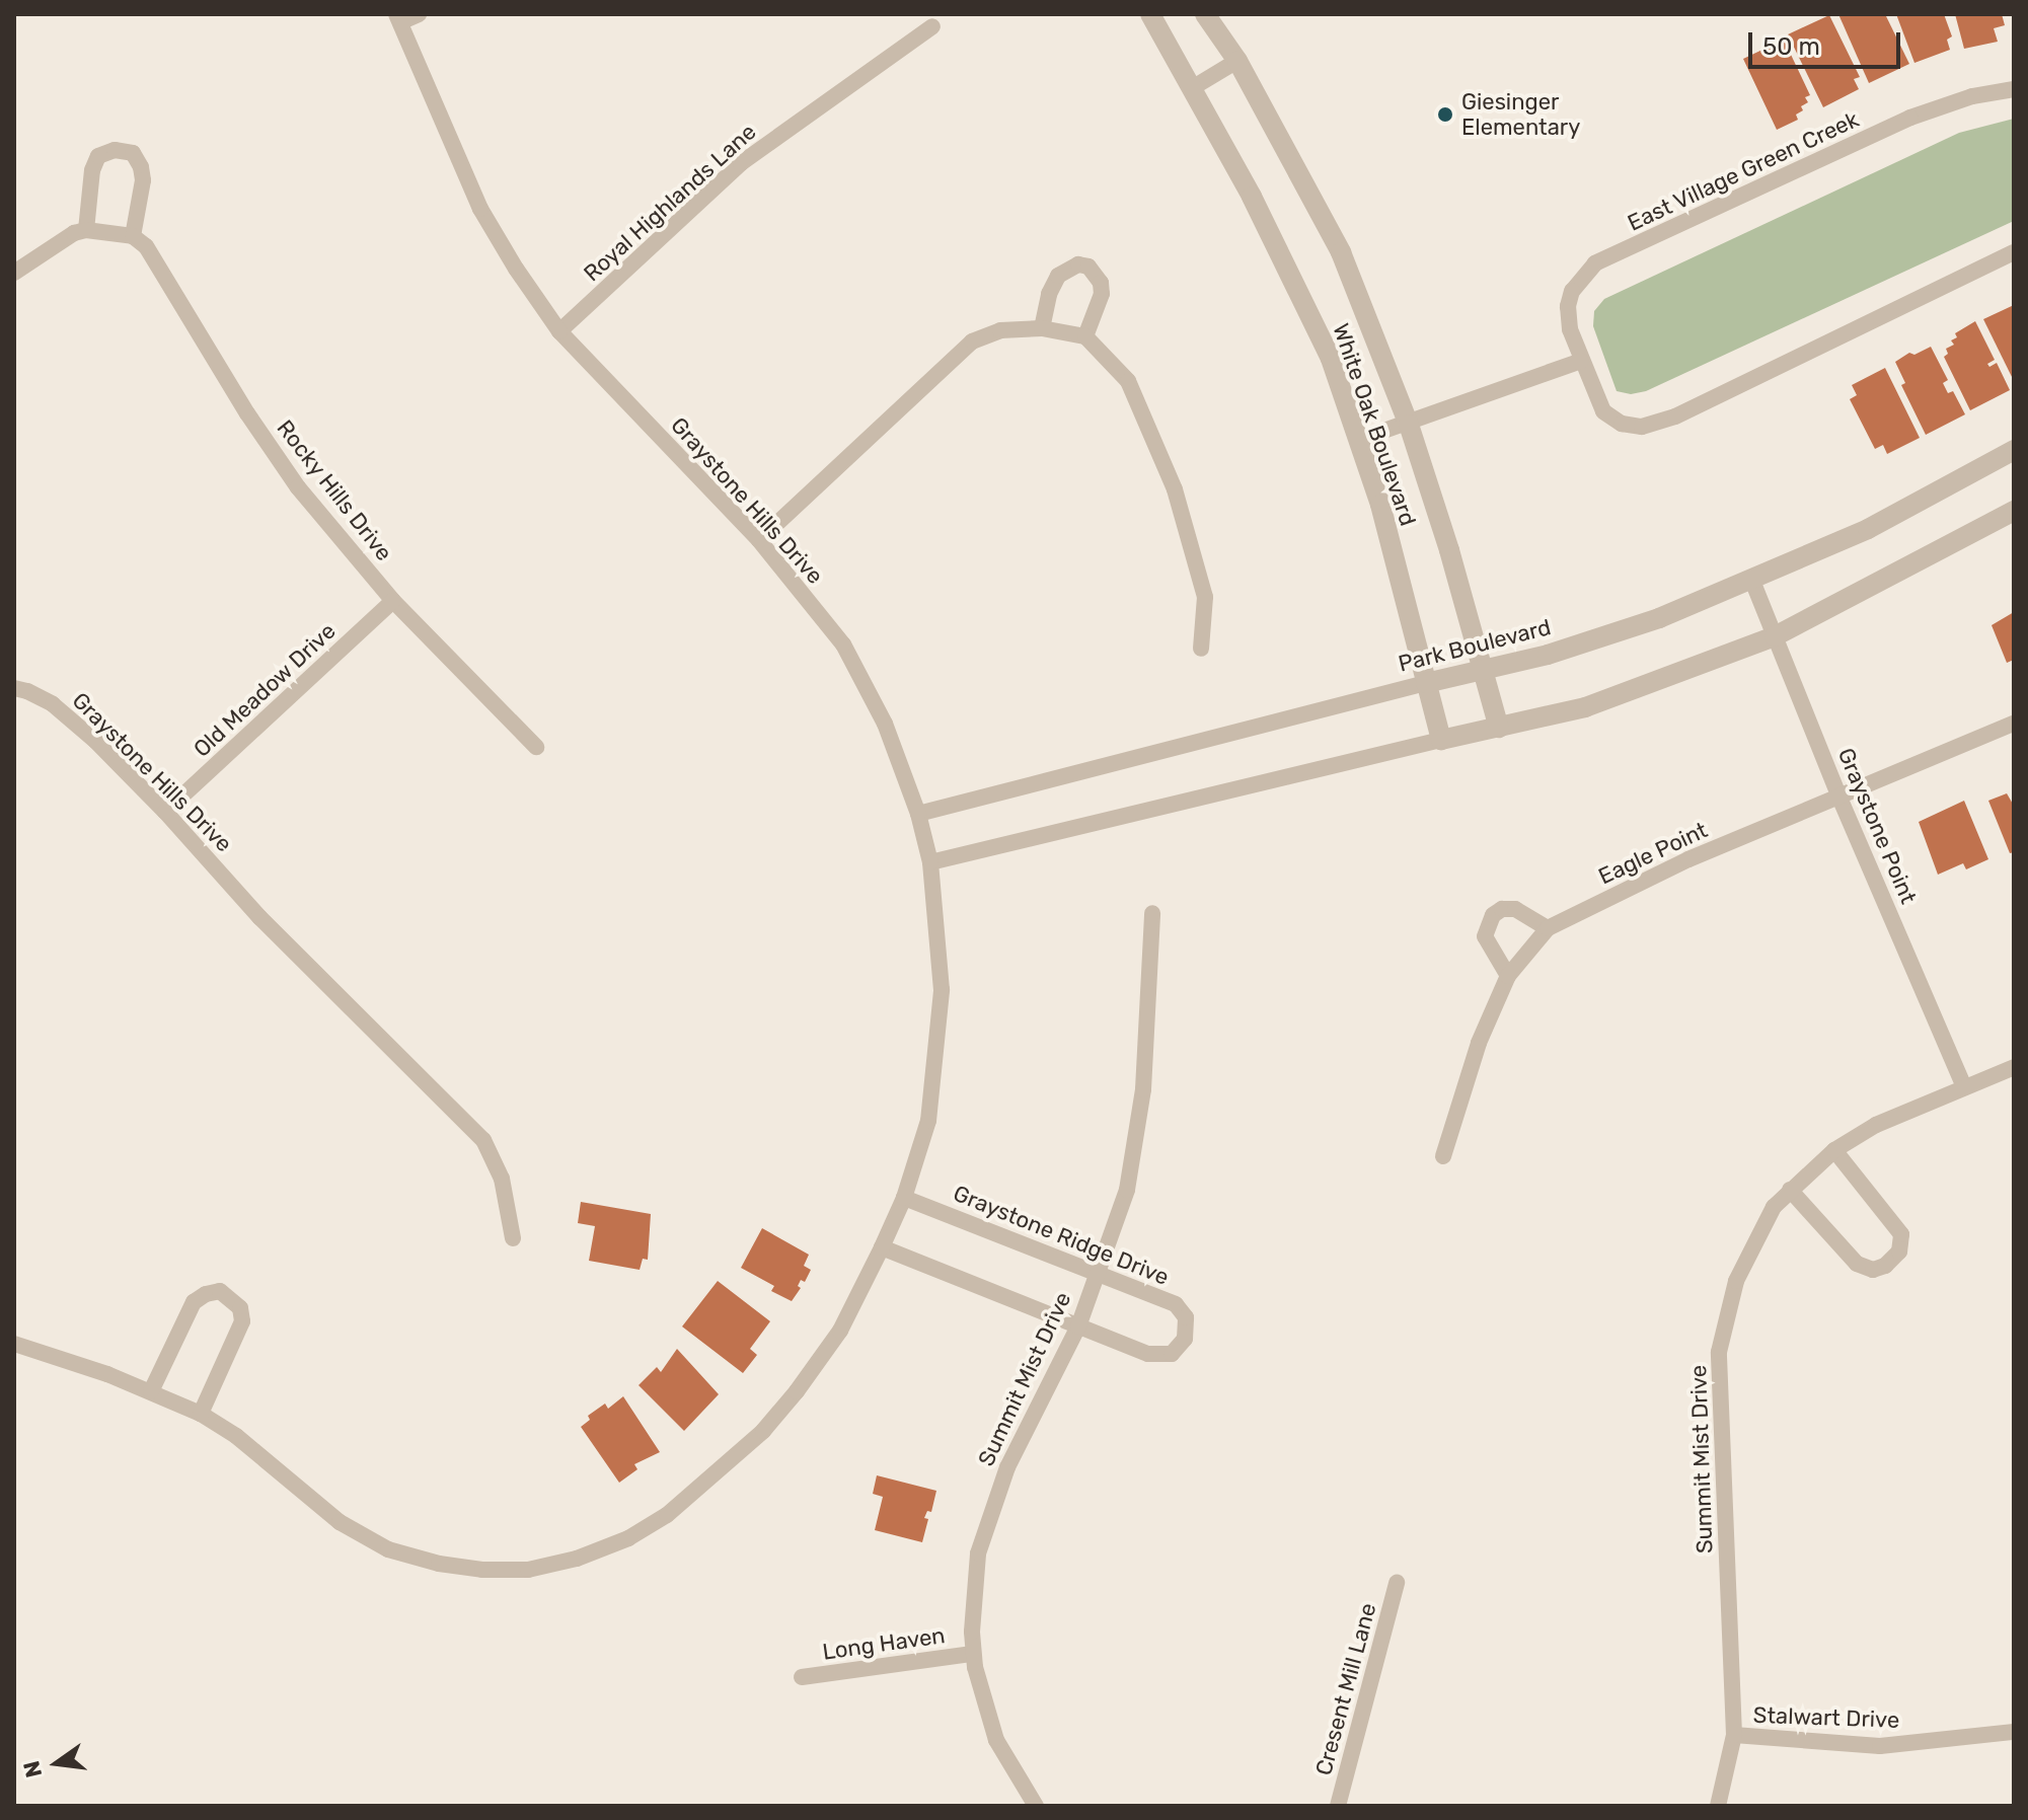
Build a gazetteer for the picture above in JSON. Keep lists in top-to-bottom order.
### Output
{
  "streets": {
    "street": [
      "East Village Green Creek",
      "Royal Highlands Lane",
      "White Oak Boulevard",
      "Rocky Hills Drive",
      "Graystone Hills Drive",
      "Park Boulevard",
      "Old Meadow Drive",
      "Graystone Point",
      "Eagle Point",
      "Graystone Ridge Drive",
      "Summit Mist Drive",
      "Long Haven",
      "Cresent Mill Lane",
      "Stalwart Drive"
    ]
  },
  "crossings": [
    ["Royal Highlands Lane", "Graystone Hills Drive"],
    ["White Oak Boulevard", "Park Boulevard"],
    ["Rocky Hills Drive", "Old Meadow Drive"],
    ["Graystone Hills Drive", "Park Boulevard"],
    ["Graystone Hills Drive", "Old Meadow Drive"],
    ["Graystone Hills Drive", "Graystone Ridge Drive"],
    ["Park Boulevard", "Graystone Point"],
    ["Graystone Point", "Eagle Point"],
    ["Graystone Point", "Summit Mist Drive"],
    ["Graystone Ridge Drive", "Summit Mist Drive"],
    ["Summit Mist Drive", "Long Haven"],
    ["Summit Mist Drive", "Stalwart Drive"]
  ],
  "places": ["Giesinger Elementary"],
  "scale_bar": "50 m",
  "north": "left"
}
